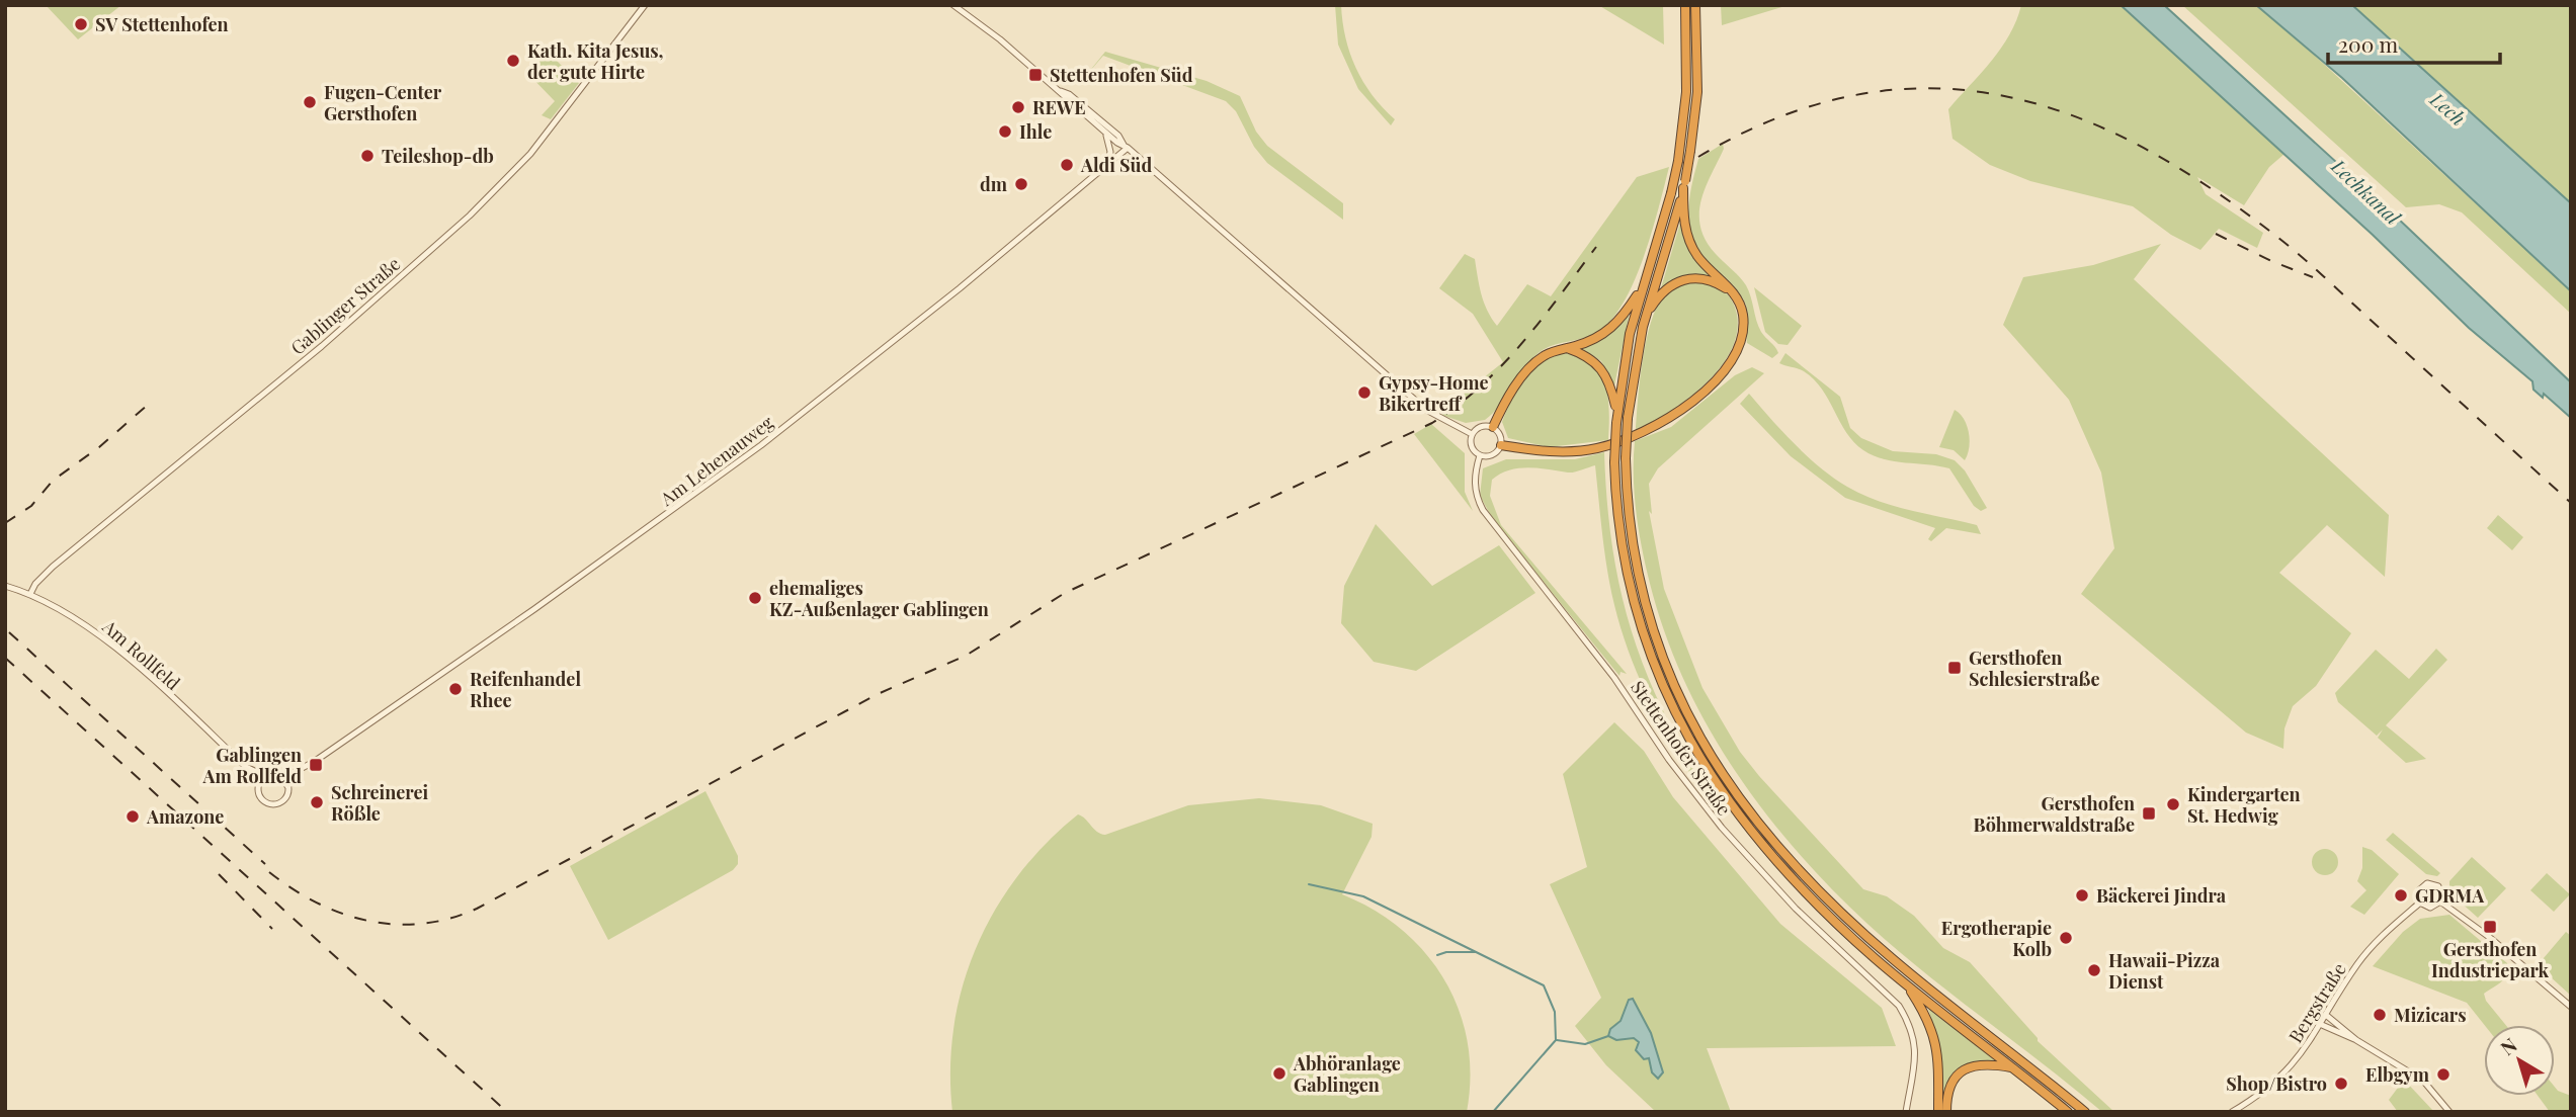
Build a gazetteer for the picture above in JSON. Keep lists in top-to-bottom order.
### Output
{
  "streets": {
    "street": [
      "Gablinger Straße",
      "Am Lehenauweg",
      "Am Rollfeld",
      "Stettenhofer Straße",
      "Bergstraße"
    ]
  },
  "crossings": [
    ["Gablinger Straße", "Am Rollfeld"]
  ],
  "water": ["Lech", "Lechkanal"],
  "places": {
    "other": [
      "SV Stettenhofen",
      "Kath. Kita Jesus, der gute Hirte",
      "Fugen-Center Gersthofen",
      "REWE",
      "Ihle",
      "Teileshop-db",
      "Aldi Süd",
      "dm",
      "Gypsy-Home Bikertreff",
      "ehemaliges KZ-Außenlager Gablingen",
      "Reifenhandel Rhee",
      "Schreinerei Rößle",
      "Kindergarten St. Hedwig",
      "Amazone",
      "Bäckerei Jindra",
      "GDRMA",
      "Ergotherapie Kolb",
      "Hawaii-Pizza Dienst",
      "Mizicars",
      "Abhöranlage Gablingen",
      "Elbgym",
      "Shop/Bistro"
    ],
    "transit": [
      "Stettenhofen Süd",
      "Gersthofen Schlesierstraße",
      "Gablingen Am Rollfeld",
      "Gersthofen Böhmerwaldstraße",
      "Gersthofen Industriepark"
    ]
  },
  "scale_bar": "200 m",
  "north": "top left"
}
